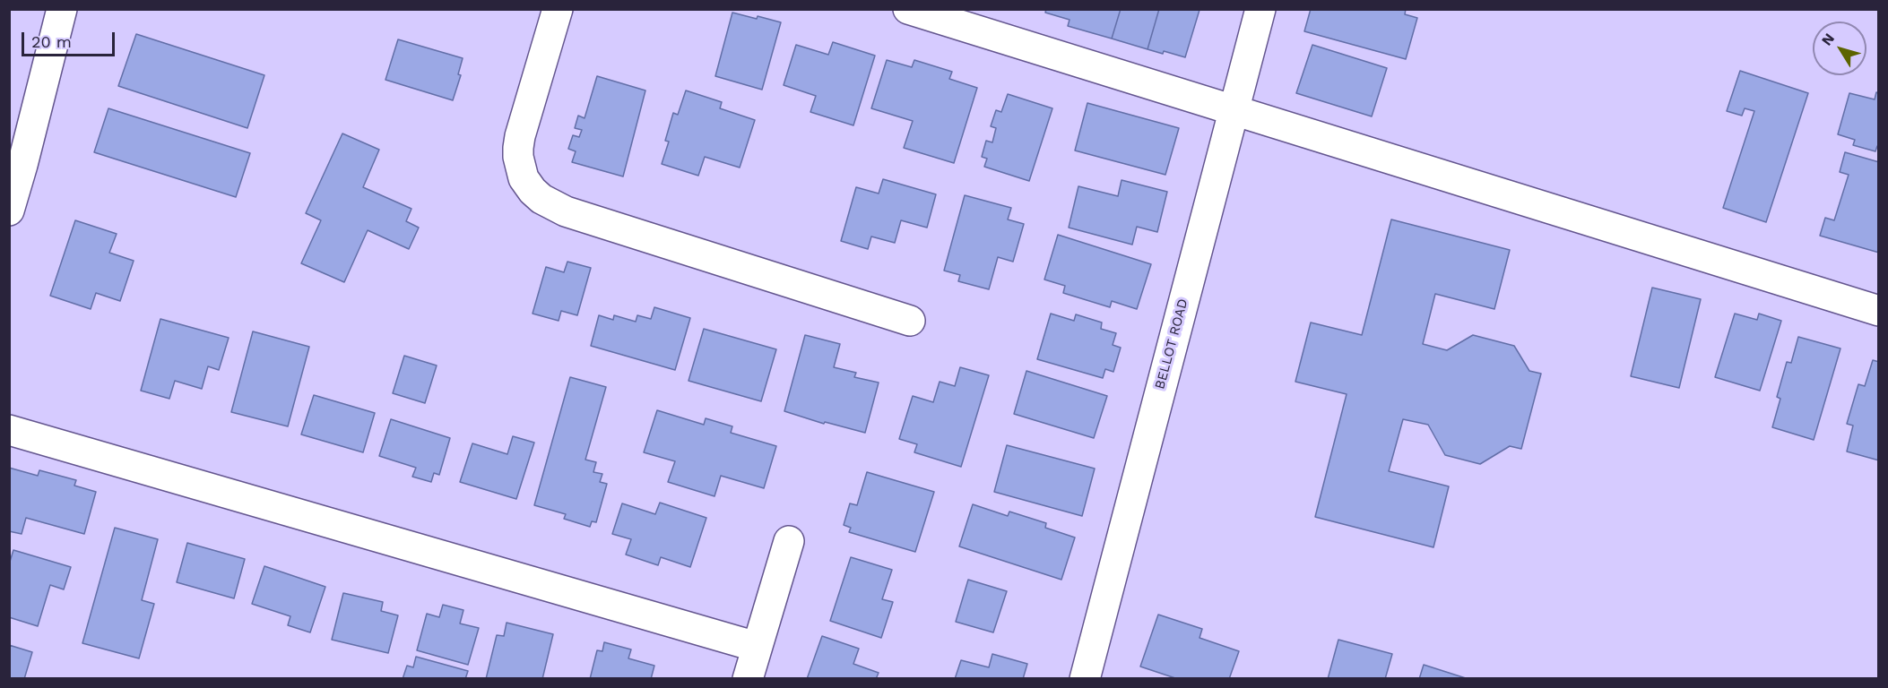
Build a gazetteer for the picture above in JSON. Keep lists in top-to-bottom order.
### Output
{
  "streets": {
    "street": ["BELLOT ROAD"]
  },
  "scale_bar": "20 m",
  "north": "top left"
}
